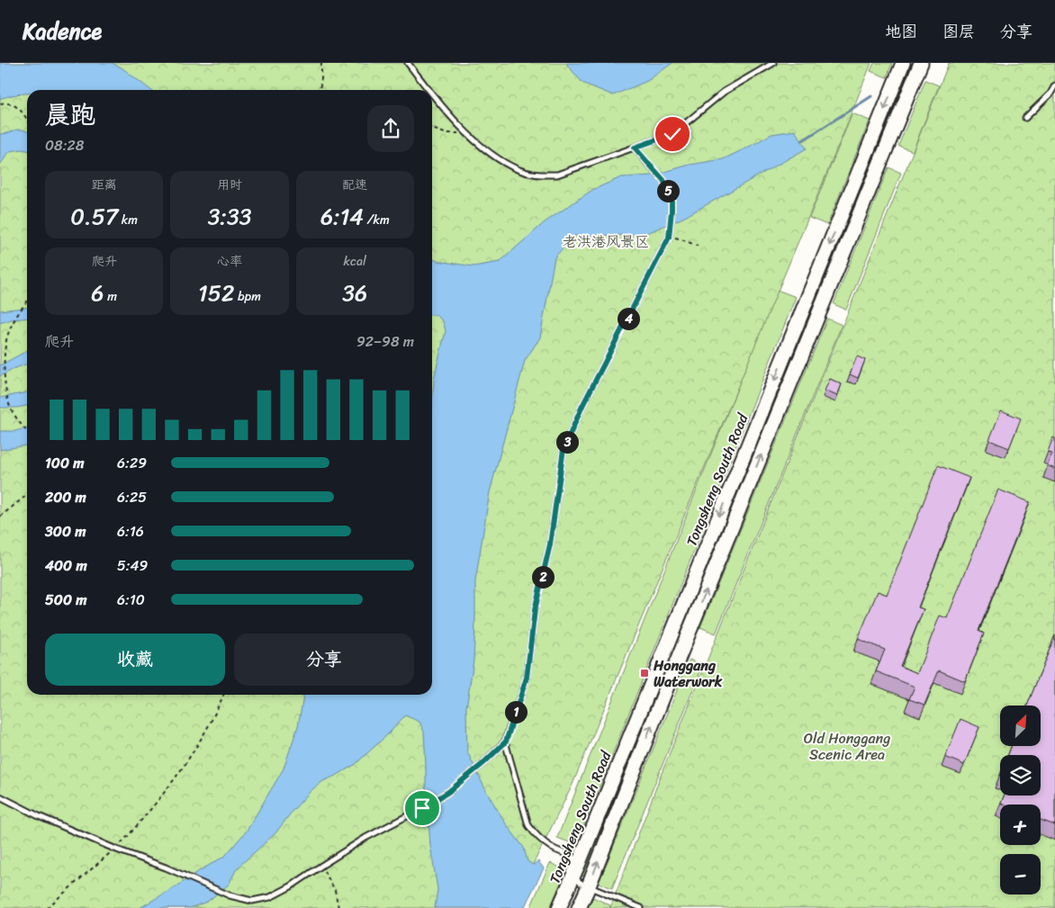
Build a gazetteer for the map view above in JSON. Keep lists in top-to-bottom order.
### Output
{
  "streets": {
    "main road": ["Tongsheng South Road"]
  },
  "parks": ["老洪港风景区", "Old Honggang Scenic Area"],
  "places": {
    "transit": ["Honggang Waterwork"]
  },
  "north": "top right",
  "page": {
    "header": "Kadence",
    "nav": ["地图", "图层", "分享"],
    "heading": ["晨跑", "08:28"],
    "stats": [
      ["距离", "0.57 km"],
      ["用时", "3:33"],
      ["配速", "6:14 /km"],
      ["爬升", "6 m"],
      ["心率", "152 bpm"],
      ["kcal", "36"]
    ],
    "pins": [
      "5",
      "4",
      "3",
      "2",
      "1"
    ],
    "chart": ["爬升", "92–98 m"],
    "list": [
      {
        "name": "100 m",
        "note": "6:29"
      },
      {
        "name": "200 m",
        "note": "6:25"
      },
      {
        "name": "300 m",
        "note": "6:16"
      },
      {
        "name": "400 m",
        "note": "5:49"
      },
      {
        "name": "500 m",
        "note": "6:10"
      }
    ],
    "buttons": ["收藏", "分享"],
    "map_buttons": ["+", "−"]
  }
}
